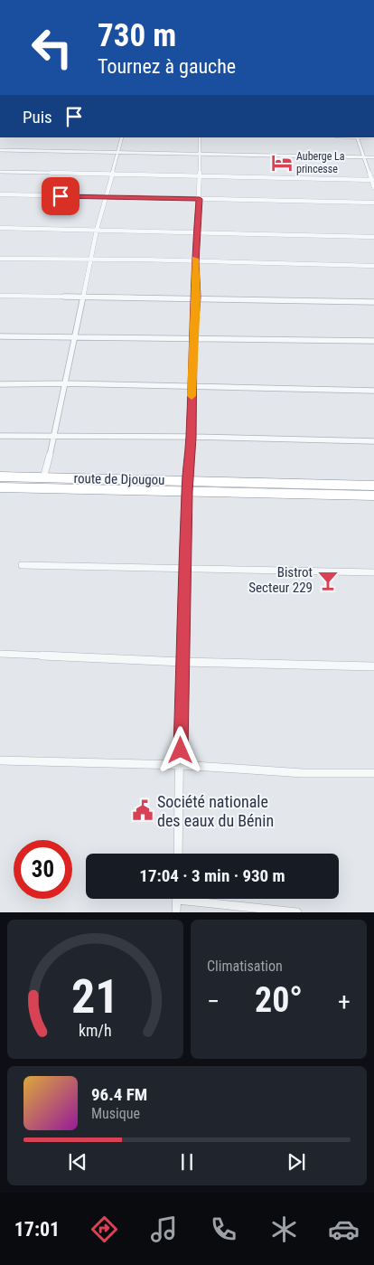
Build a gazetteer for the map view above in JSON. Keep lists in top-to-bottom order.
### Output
{
  "streets": {
    "highway": ["route de Djougou"]
  },
  "places": {
    "hotel": ["Auberge La princesse"],
    "bar": ["Bistrot Secteur 229"],
    "public building": ["Société nationale des eaux du Bénin"]
  },
  "page": {
    "turn": ["730 m", "Tournez à gauche"],
    "then": "Puis",
    "limit": "30",
    "trip": "17:04 · 3 min · 930 m",
    "tile": "Climatisation",
    "heat": ["−", "20°", "+"],
    "song": ["96.4 FM", "Musique"],
    "tabs": "17:01",
    "gauge": ["21", "km/h"]
  }
}
